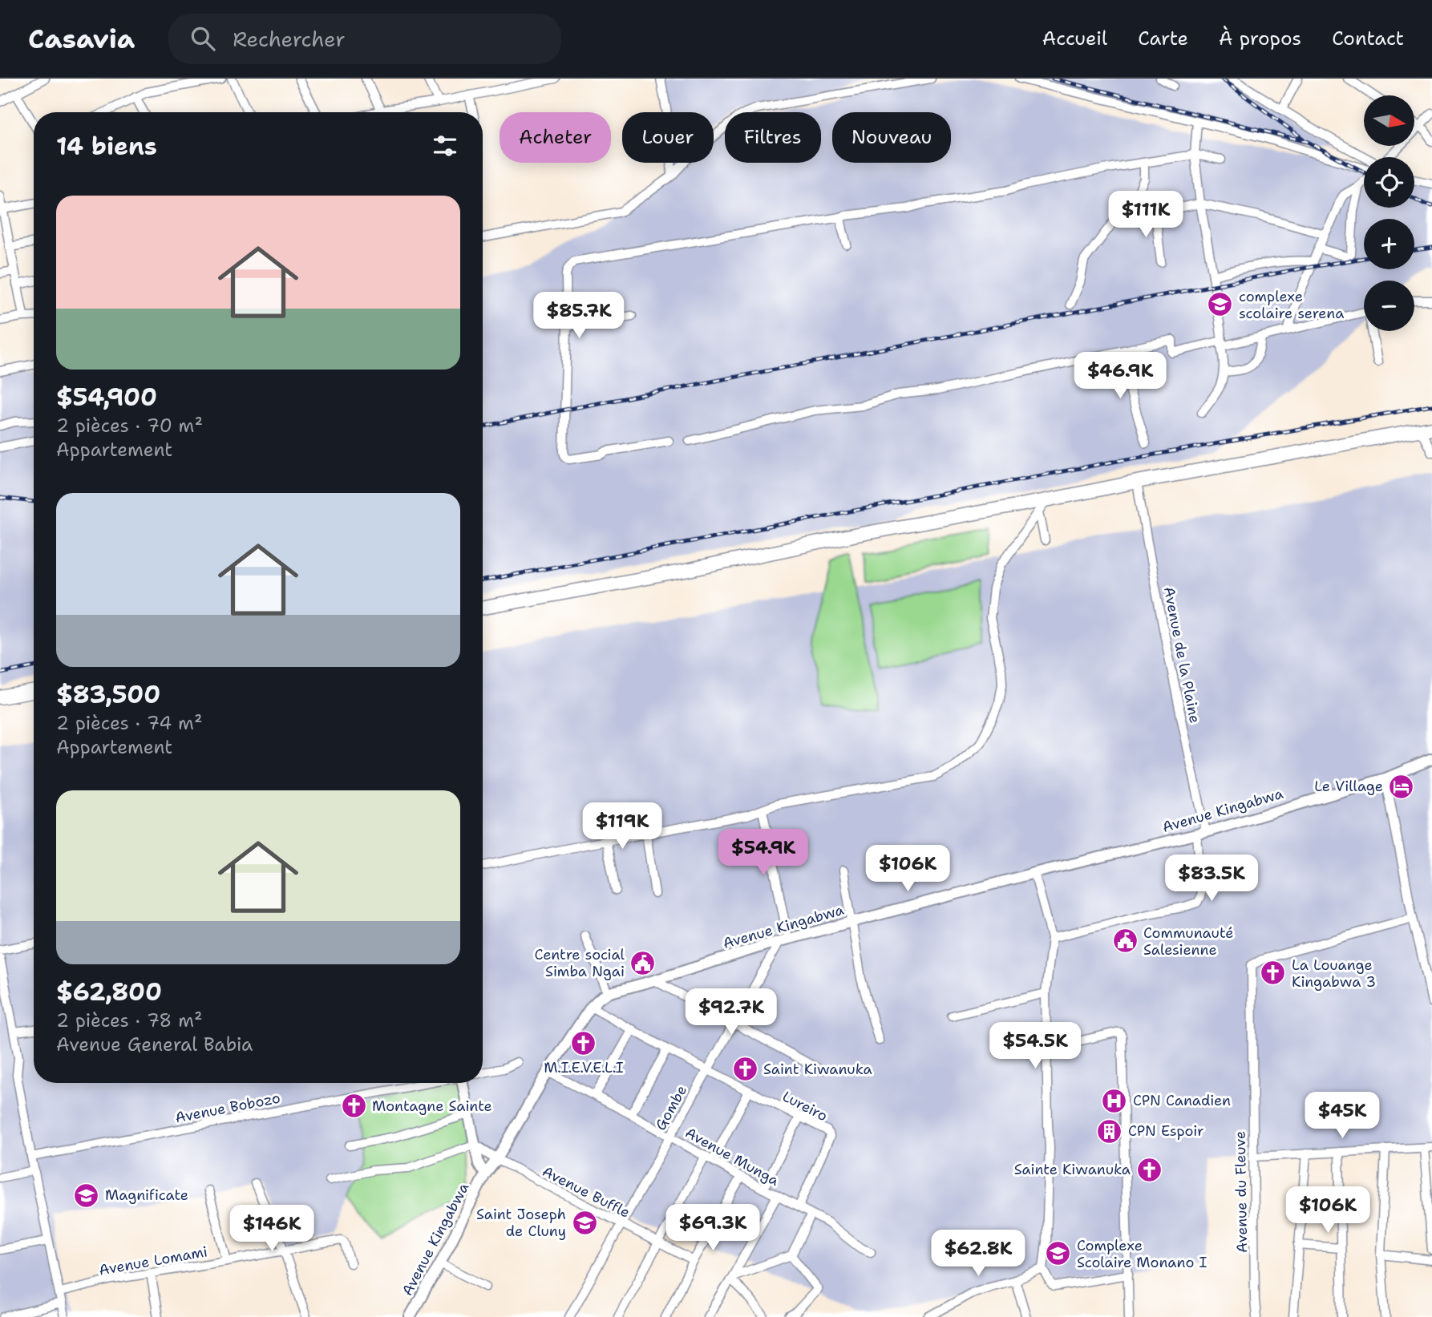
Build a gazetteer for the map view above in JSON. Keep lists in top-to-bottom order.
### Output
{
  "streets": {
    "street": [
      "Avenue de la Plaine",
      "Avenue Kingabwa",
      "Lureiro",
      "Avenue Bobozo",
      "Gombe",
      "Avenue Munga",
      "Avenue Buffle",
      "Avenue du Fleuve",
      "Avenue Lomami"
    ]
  },
  "crossings": [
    ["Avenue de la Plaine", "Avenue Kingabwa"],
    ["Avenue Kingabwa", "Lureiro"],
    ["Avenue Kingabwa", "Gombe"],
    ["Avenue Kingabwa", "Avenue Munga"],
    ["Avenue Kingabwa", "Avenue Buffle"],
    ["Lureiro", "Gombe"],
    ["Lureiro", "Avenue Munga"],
    ["Gombe", "Avenue Munga"],
    ["Gombe", "Avenue Buffle"]
  ],
  "places": {
    "school or university": [
      "complexe scolaire serena",
      "Magnificate",
      "Saint Joseph de Cluny",
      "Complexe Scolaire Monano I"
    ],
    "hotel": ["Le Village"],
    "public building": ["Communauté Salesienne", "Centre social Simba Ngai"],
    "church": [
      "La Louange Kingabwa 3",
      "M.I.E.V.E.L.I",
      "Saint Kiwanuka",
      "Montagne Sainte",
      "Sainte Kiwanuka"
    ],
    "hospital": ["CPN Canadien"],
    "building": ["CPN Espoir"]
  },
  "north": "right",
  "page": {
    "header": "Casavia",
    "search": "Rechercher",
    "nav": [
      "Accueil",
      "Carte",
      "À propos",
      "Contact"
    ],
    "map_buttons": ["+", "−"],
    "chip": [
      "Acheter",
      "Louer",
      "Filtres",
      "Nouveau"
    ],
    "heading": "14 biens",
    "list": [
      {
        "name": "$54,900",
        "note": "2 pièces · 70 m² · Appartement"
      },
      {
        "name": "$83,500",
        "note": "2 pièces · 74 m² · Appartement"
      },
      {
        "name": "$62,800",
        "note": "2 pièces · 78 m² · Avenue General Babia"
      }
    ],
    "price": [
      "$111K",
      "$85.7K",
      "$46.9K",
      "$119K",
      "$54.9K",
      "$106K",
      "$83.5K",
      "$92.7K",
      "$54.5K",
      "$45K",
      "$106K",
      "$69.3K",
      "$146K",
      "$62.8K"
    ]
  }
}
